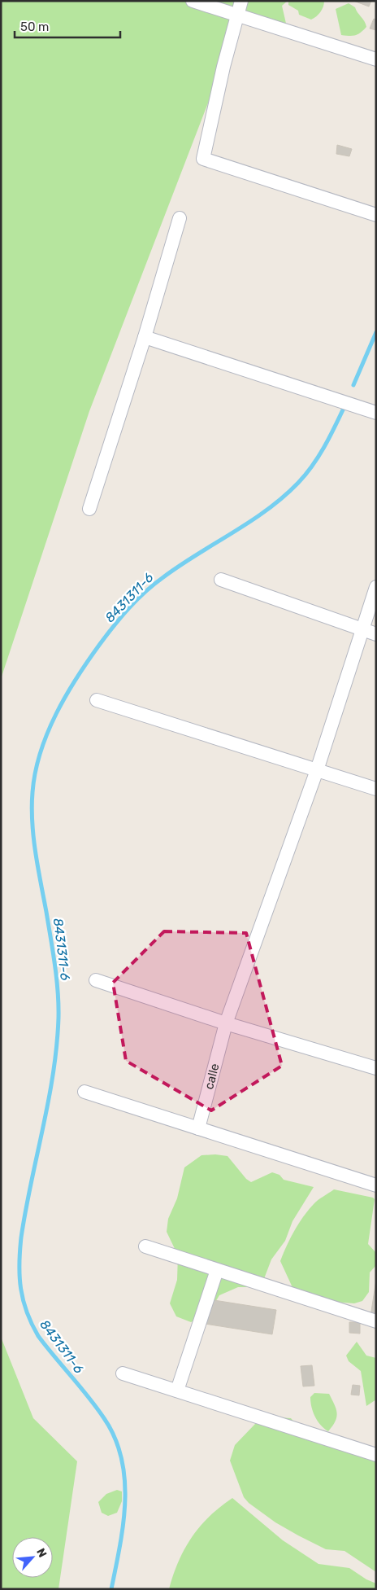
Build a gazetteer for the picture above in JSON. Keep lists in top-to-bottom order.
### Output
{
  "streets": {
    "street": ["calle"]
  },
  "water": ["8431311-6"],
  "scale_bar": "50 m",
  "north": "top right"
}
